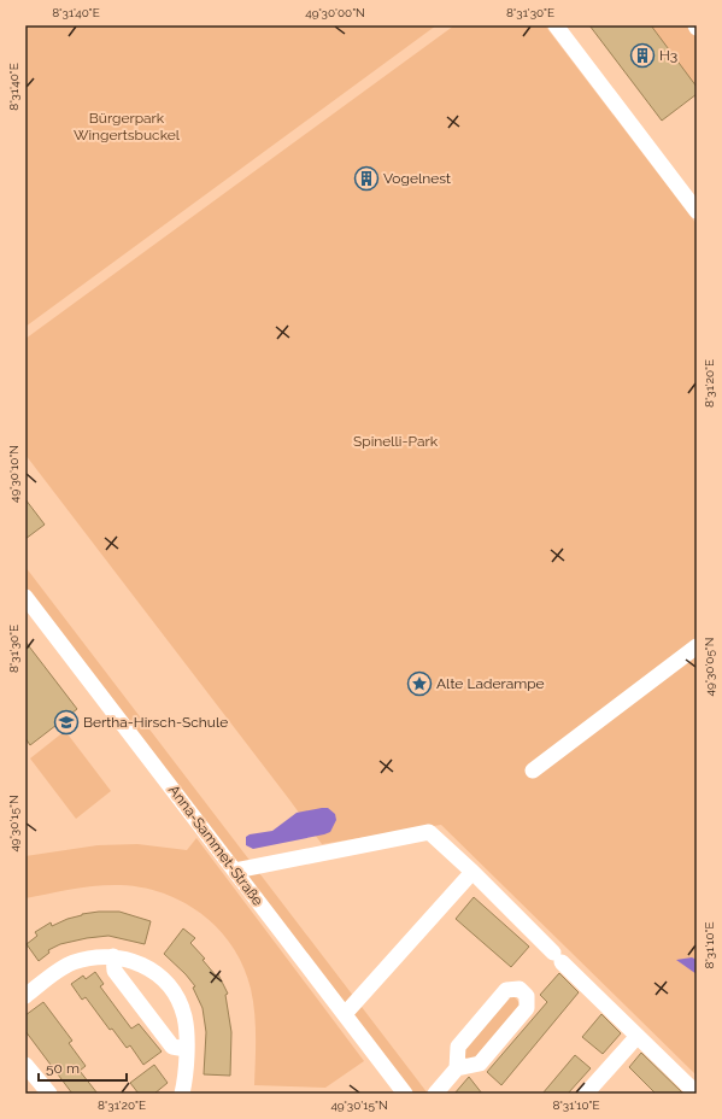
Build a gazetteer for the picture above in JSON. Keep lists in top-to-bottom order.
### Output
{
  "streets": {
    "street": ["Anna-Sammet-Straße"]
  },
  "parks": ["Bürgerpark Wingertsbuckel", "Spinelli-Park"],
  "places": {
    "building": ["H3", "Vogelnest"],
    "place": ["Alte Laderampe"],
    "school or university": ["Bertha-Hirsch-Schule"]
  },
  "scale_bar": "50 m",
  "coordinates": [
    "8°31'40\"E",
    "49°30'00\"N",
    "8°31'30\"E",
    "8°31'20\"E",
    "49°30'10\"N",
    "49°30'05\"N",
    "49°30'15\"N",
    "8°31'10\"E"
  ]
}
